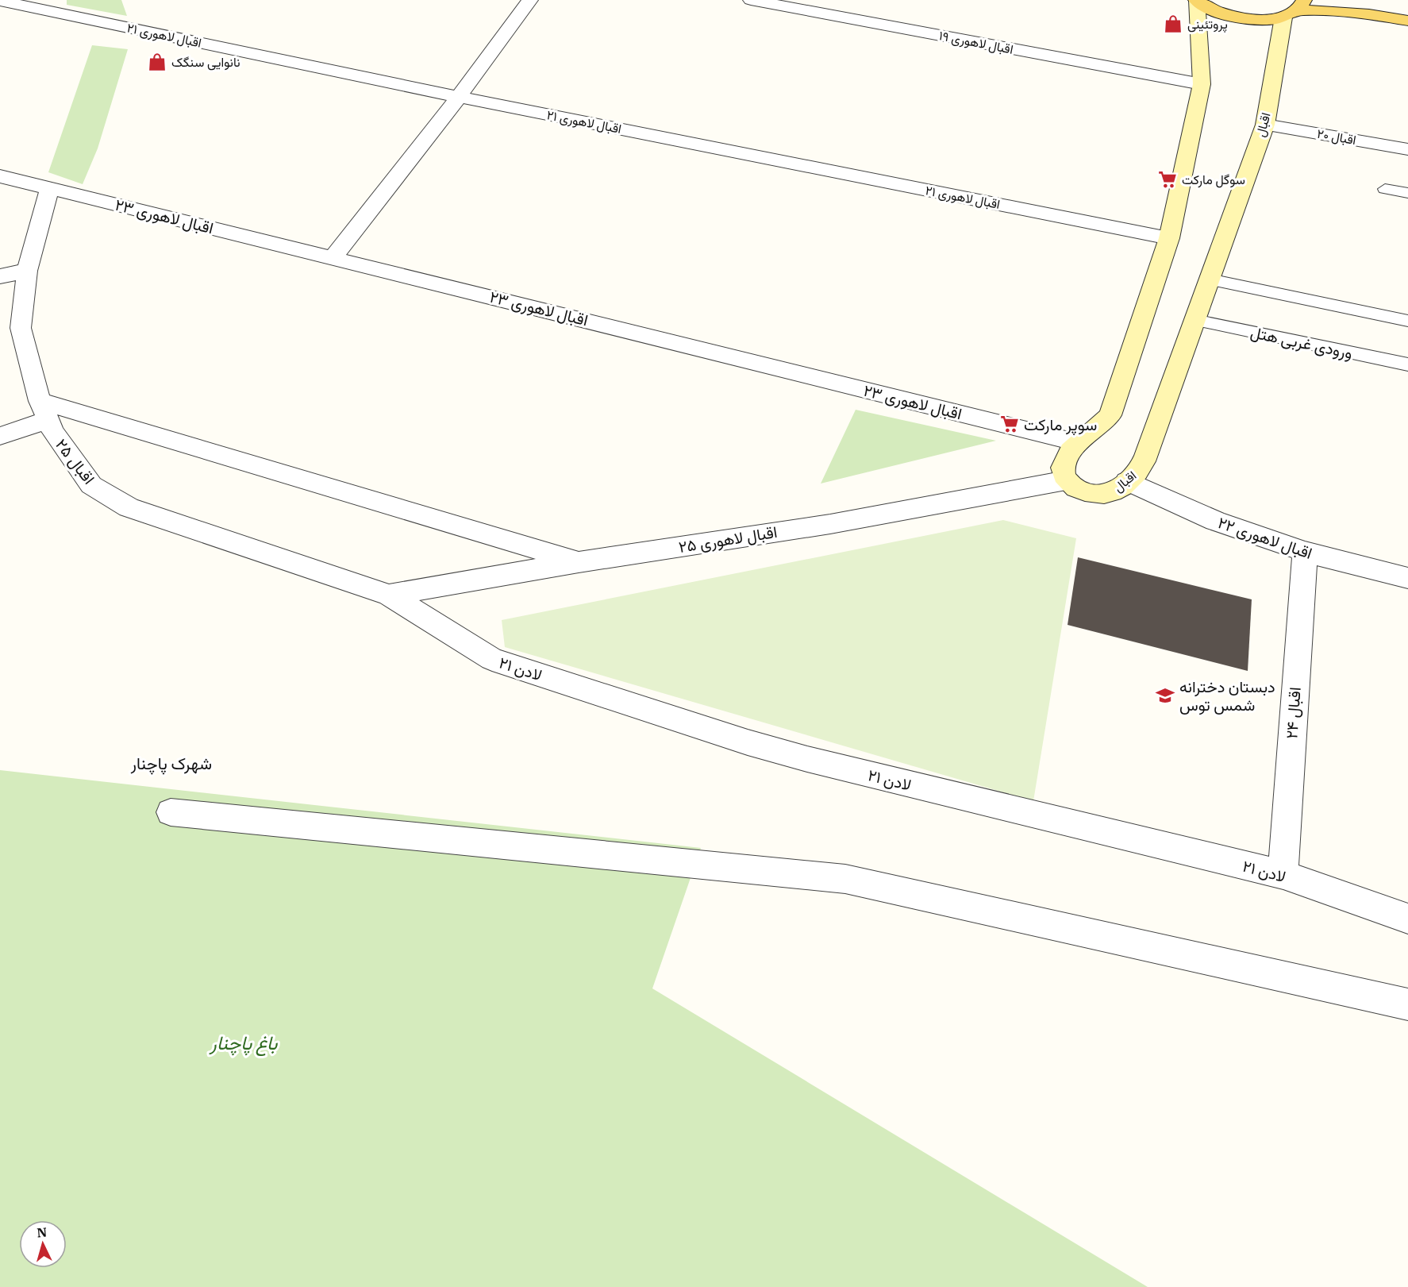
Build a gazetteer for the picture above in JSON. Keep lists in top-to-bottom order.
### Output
{
  "streets": {
    "street": [
      "اقبال لاهوری ۲۱",
      "اقبال لاهوری ۱۹",
      "اقبال",
      "اقبال ۲۰",
      "اقبال لاهوری ۲۳",
      "اقبال ۲۵",
      "اقبال لاهوری ۲۲",
      "اقبال لاهوری ۲۵",
      "لادن ۲۱",
      "اقبال ۲۴"
    ],
    "lane": ["ورودی غربی هتل"]
  },
  "crossings": [
    ["اقبال", "اقبال ۲۰"],
    ["اقبال", "ورودی غربی هتل"],
    ["اقبال", "اقبال لاهوری ۲۲"],
    ["اقبال", "اقبال لاهوری ۲۵"],
    ["اقبال لاهوری ۲۳", "اقبال ۲۵"],
    ["اقبال ۲۵", "اقبال لاهوری ۲۵"],
    ["اقبال ۲۵", "لادن ۲۱"],
    ["اقبال لاهوری ۲۲", "اقبال ۲۴"],
    ["اقبال لاهوری ۲۵", "لادن ۲۱"],
    ["لادن ۲۱", "اقبال ۲۴"]
  ],
  "districts": ["شهرک پاچنار"],
  "parks": ["باغ پاچنار"],
  "places": {
    "shop": ["پروتئینی", "نانوایی سنگک"],
    "supermarket": ["سوگل مارکت", "سوپر مارکت"],
    "school or university": ["دبستان دخترانه شمس توس"]
  },
  "north": "top"
}
